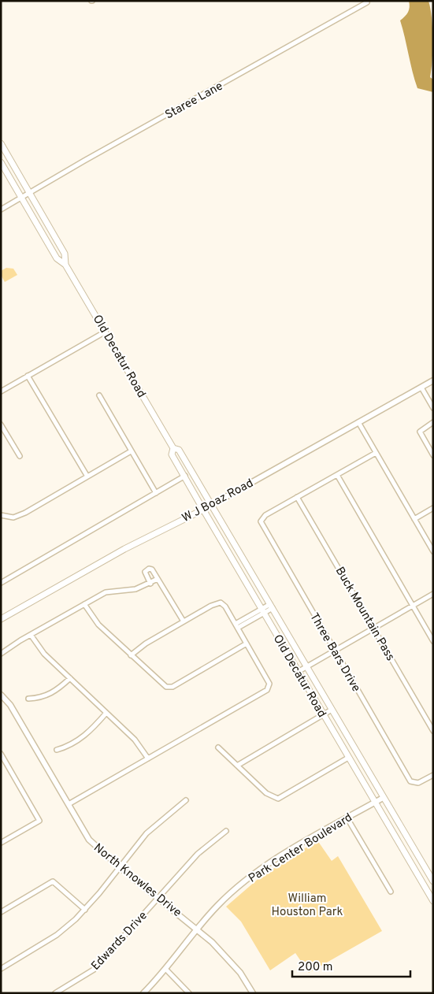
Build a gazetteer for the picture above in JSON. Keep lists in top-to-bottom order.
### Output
{
  "streets": {
    "main road": ["Old Decatur Road", "W J Boaz Road"],
    "street": [
      "Staree Lane",
      "Buck Mountain Pass",
      "Three Bars Drive",
      "Park Center Boulevard",
      "North Knowles Drive",
      "Edwards Drive"
    ]
  },
  "crossings": [
    ["Staree Lane", "Old Decatur Road"],
    ["Old Decatur Road", "W J Boaz Road"],
    ["Old Decatur Road", "Park Center Boulevard"],
    ["Buck Mountain Pass", "Three Bars Drive"],
    ["Park Center Boulevard", "North Knowles Drive"],
    ["North Knowles Drive", "Edwards Drive"]
  ],
  "parks": ["William Houston Park"],
  "scale_bar": "200 m"
}
